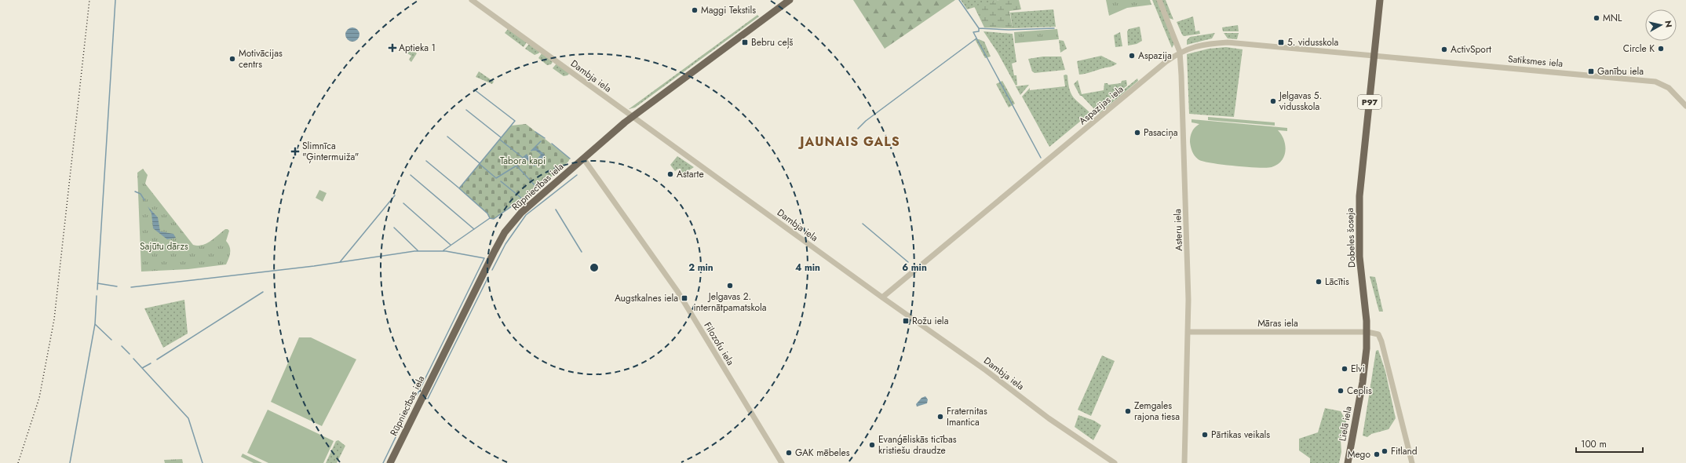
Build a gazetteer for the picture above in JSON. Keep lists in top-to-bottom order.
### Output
{
  "streets": {
    "main road": [
      "P97",
      "Rūpniecības iela",
      "Dobeles šoseja",
      "Lielā iela"
    ],
    "street": [
      "Satiksmes iela",
      "Dambja iela",
      "Aspazijas iela",
      "Asteru iela",
      "Māras iela",
      "Filozofu iela"
    ]
  },
  "crossings": [
    ["Satiksmes iela", "Aspazijas iela"],
    ["Satiksmes iela", "Dobeles šoseja"],
    ["Dambja iela", "Aspazijas iela"],
    ["Dambja iela", "Rūpniecības iela"],
    ["Aspazijas iela", "Asteru iela"],
    ["Aspazijas iela", "Dobeles šoseja"],
    ["Rūpniecības iela", "Filozofu iela"],
    ["Asteru iela", "Māras iela"],
    ["Dobeles šoseja", "Māras iela"],
    ["Dobeles šoseja", "Lielā iela"],
    ["Māras iela", "Lielā iela"]
  ],
  "districts": ["JAUNAIS GALS"],
  "parks": ["Tabora kapi", "Sajūtu dārzs"],
  "places": {
    "other": [
      "Maggi Tekstils",
      "MNL",
      "Circle K",
      "ActivSport",
      "Aspazija",
      "Motivācijas centrs",
      "Jelgavas 5. vidusskola",
      "Pasaciņa",
      "Astarte",
      "Lācītis",
      "Jelgavas 2. internātpamatskola",
      "Elvi",
      "Ceplis",
      "Zemgales rajona tiesa",
      "Fraternitas Imantica",
      "Pārtikas veikals",
      "Evanģēliskās ticības kristiešu draudze",
      "Fitland",
      "GAK mēbeles",
      "Mego"
    ],
    "transit": [
      "Bebru ceļš",
      "5. vidusskola",
      "Ganību iela",
      "Augstkalnes iela",
      "Rožu iela"
    ],
    "health": ["Aptieka 1", "Slimnīca \"Ģintermuiža\""]
  },
  "scale_bar": "100 m",
  "north": "right",
  "rings": ["2 min", "4 min", "6 min"]
}
